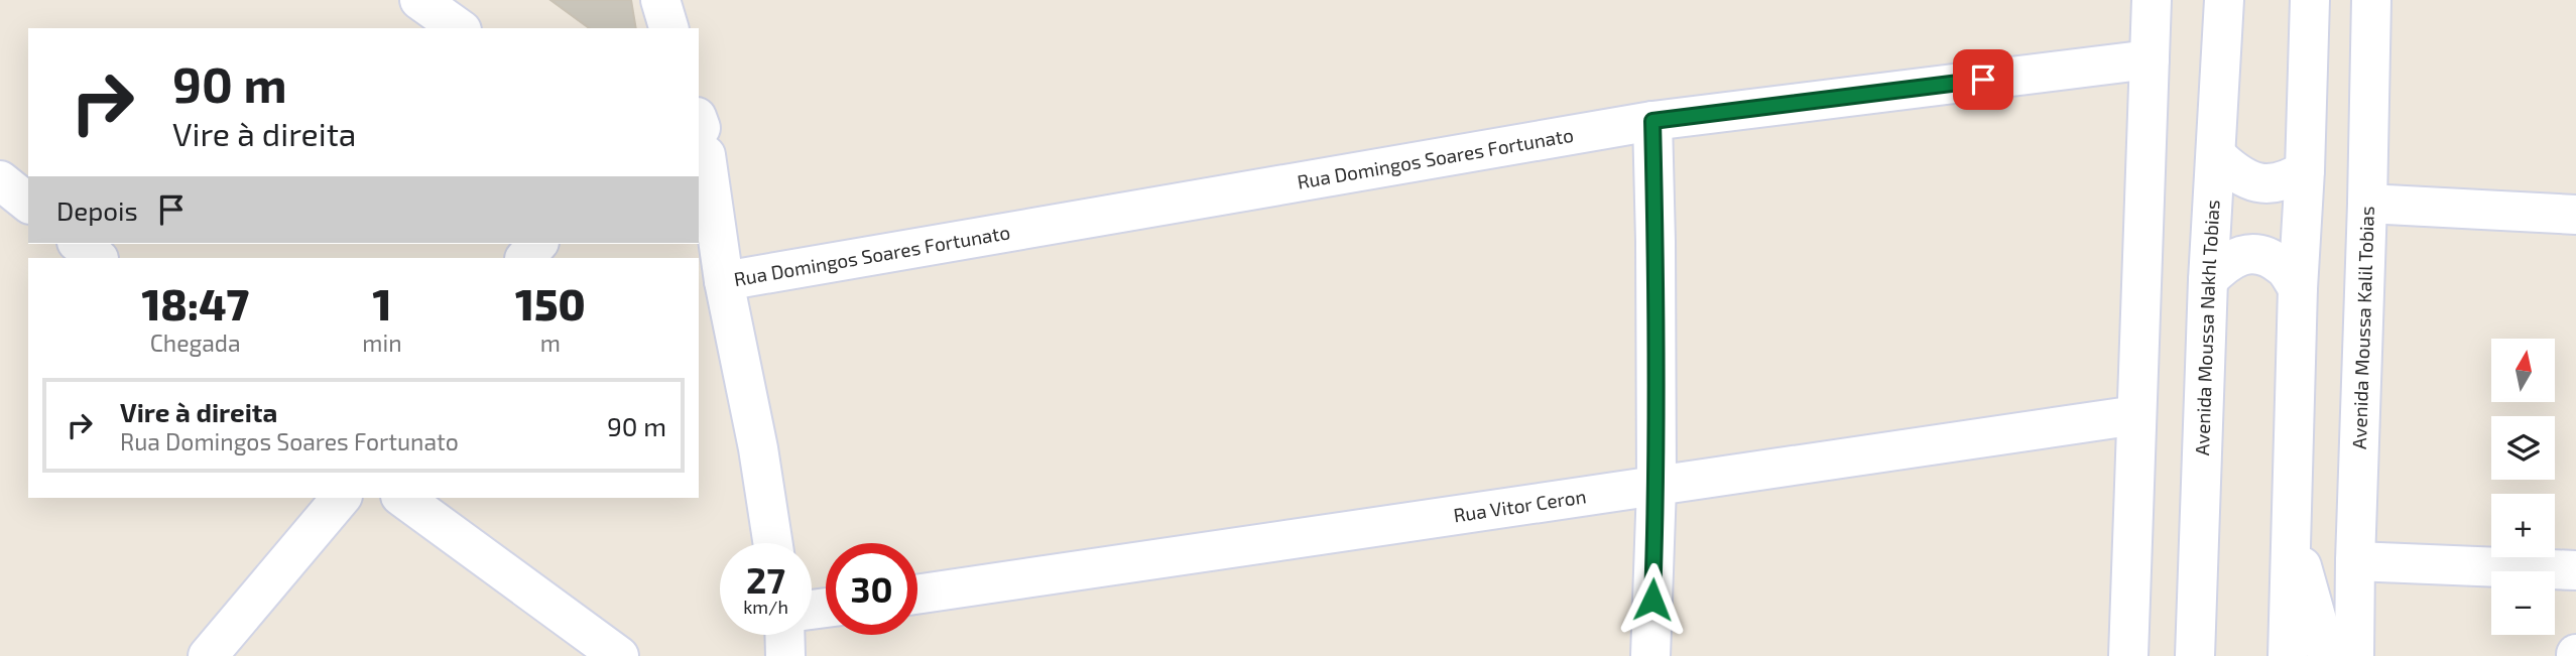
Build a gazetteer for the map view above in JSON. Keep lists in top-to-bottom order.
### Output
{
  "streets": {
    "street": [
      "Rua Domingos Soares Fortunato",
      "Avenida Moussa Nakhl Tobias",
      "Avenida Moussa Kalil Tobias",
      "Rua Vitor Ceron"
    ]
  },
  "north": "top",
  "page": {
    "turn": ["90 m", "Vire à direita"],
    "then": "Depois",
    "eta": [
      "18:47",
      "Chegada",
      "1",
      "min",
      "150",
      "m"
    ],
    "map_buttons": ["+", "−"],
    "list": [
      {
        "name": "Vire à direita",
        "note": "Rua Domingos Soares Fortunato",
        "value": "90 m"
      }
    ],
    "speed": "27 km/h",
    "limit": "30"
  }
}
